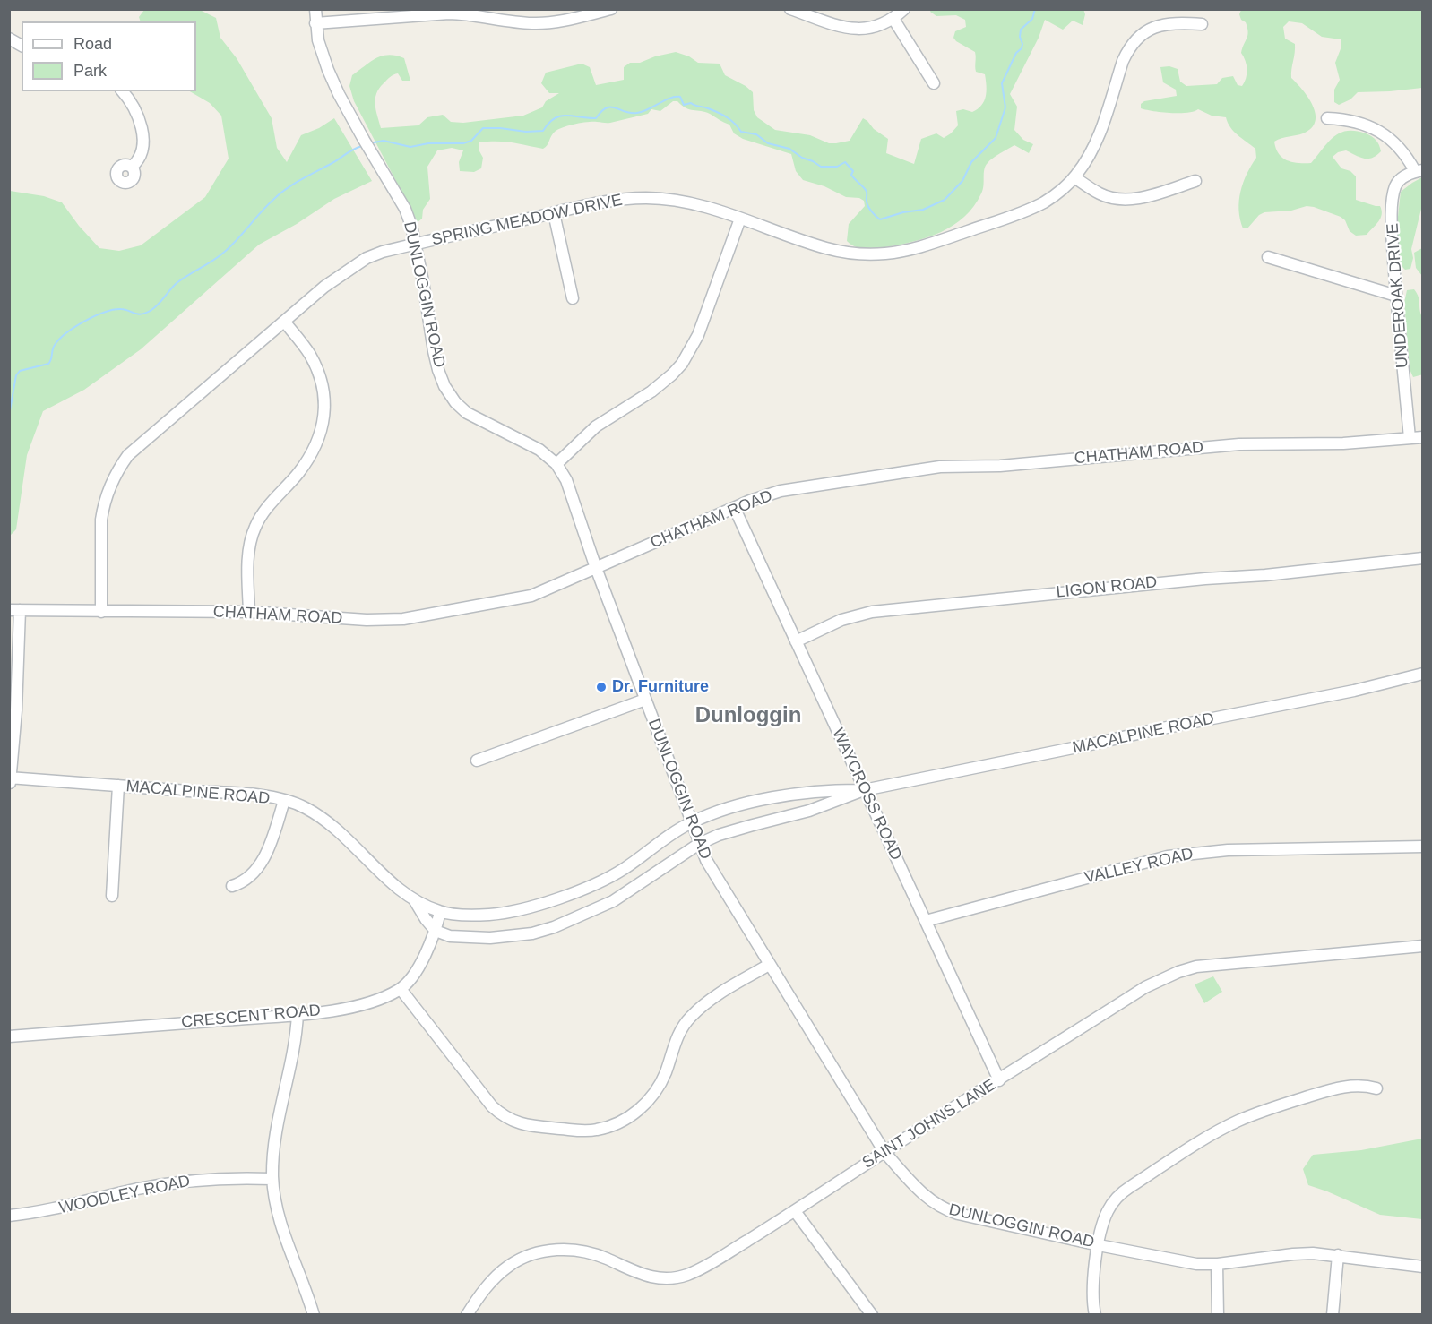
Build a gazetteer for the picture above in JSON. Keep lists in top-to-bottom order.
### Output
{
  "streets": {
    "street": [
      "SPRING MEADOW DRIVE",
      "DUNLOGGIN ROAD",
      "UNDEROAK DRIVE",
      "CHATHAM ROAD",
      "LIGON ROAD",
      "MACALPINE ROAD",
      "WAYCROSS ROAD",
      "VALLEY ROAD",
      "CRESCENT ROAD",
      "SAINT JOHNS LANE",
      "WOODLEY ROAD"
    ]
  },
  "crossings": [
    ["SPRING MEADOW DRIVE", "DUNLOGGIN ROAD"],
    ["SPRING MEADOW DRIVE", "CHATHAM ROAD"],
    ["DUNLOGGIN ROAD", "CHATHAM ROAD"],
    ["DUNLOGGIN ROAD", "MACALPINE ROAD"],
    ["DUNLOGGIN ROAD", "SAINT JOHNS LANE"],
    ["UNDEROAK DRIVE", "CHATHAM ROAD"],
    ["CHATHAM ROAD", "WAYCROSS ROAD"],
    ["LIGON ROAD", "WAYCROSS ROAD"],
    ["MACALPINE ROAD", "WAYCROSS ROAD"],
    ["MACALPINE ROAD", "CRESCENT ROAD"],
    ["WAYCROSS ROAD", "VALLEY ROAD"],
    ["WAYCROSS ROAD", "SAINT JOHNS LANE"]
  ],
  "districts": ["Dunloggin"],
  "places": ["Dr. Furniture"],
  "legend": ["Road", "Park"]
}
